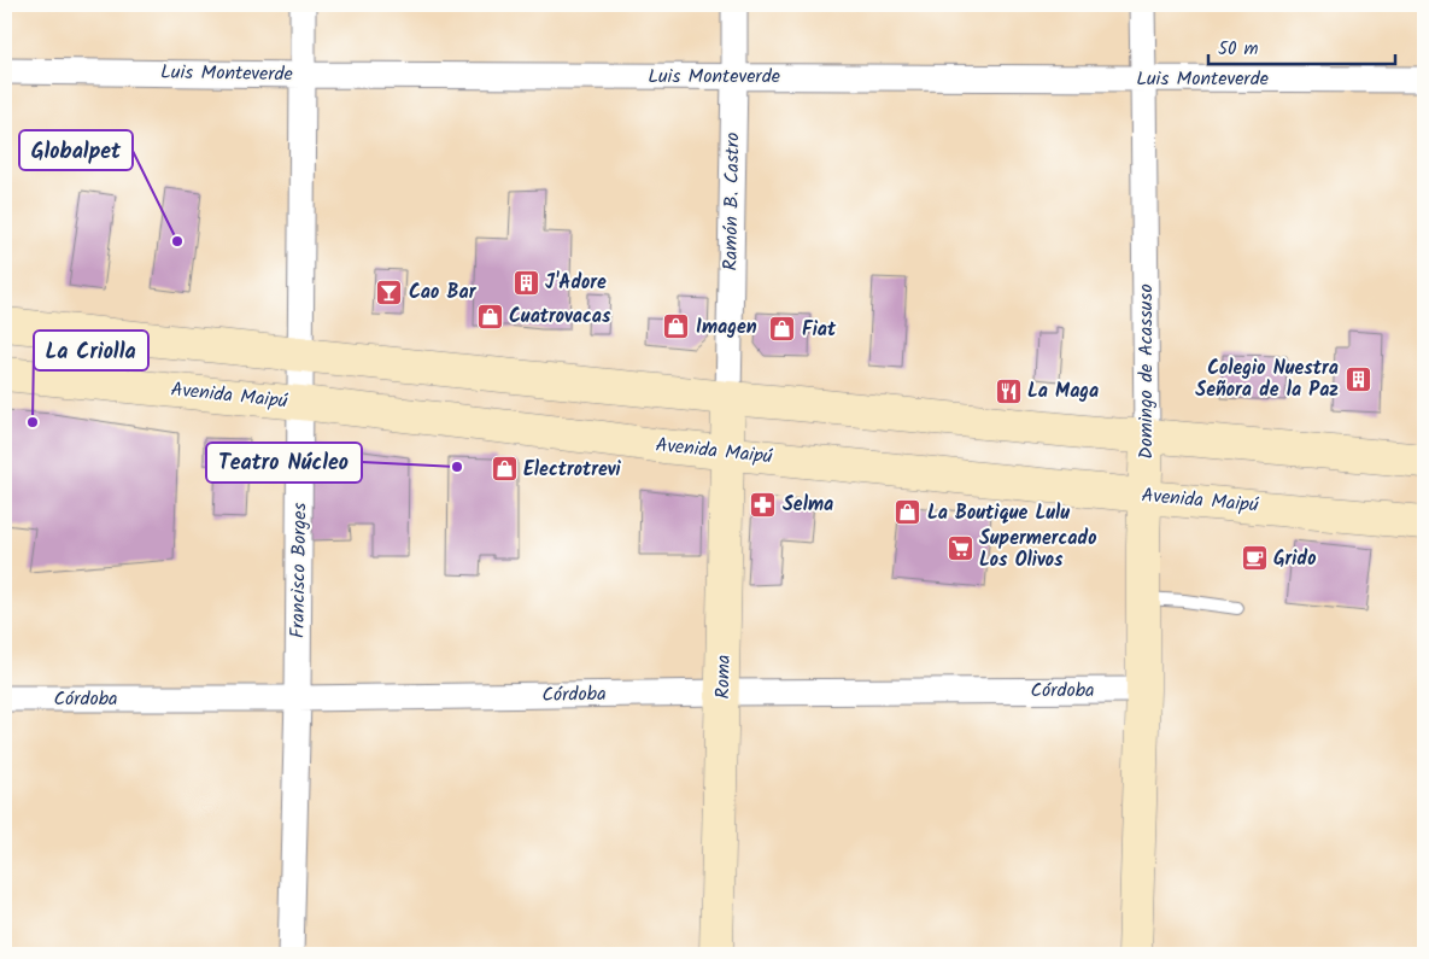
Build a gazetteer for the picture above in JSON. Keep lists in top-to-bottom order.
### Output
{
  "streets": {
    "main road": ["Domingo de Acassuso", "Avenida Maipú", "Roma"],
    "street": [
      "Luis Monteverde",
      "Ramón B. Castro",
      "Francisco Borges",
      "Córdoba"
    ]
  },
  "crossings": [
    ["Luis Monteverde", "Ramón B. Castro"],
    ["Luis Monteverde", "Domingo de Acassuso"],
    ["Luis Monteverde", "Francisco Borges"],
    ["Ramón B. Castro", "Roma"],
    ["Domingo de Acassuso", "Avenida Maipú"],
    ["Domingo de Acassuso", "Córdoba"],
    ["Avenida Maipú", "Francisco Borges"],
    ["Avenida Maipú", "Roma"],
    ["Francisco Borges", "Córdoba"],
    ["Roma", "Córdoba"]
  ],
  "places": {
    "other": ["Globalpet", "La Criolla", "Teatro Núcleo"],
    "building": ["J'Adore", "Colegio Nuestra Señora de la Paz"],
    "bar": ["Cao Bar"],
    "shop": [
      "Cuatrovacas",
      "Imagen",
      "Fiat",
      "Electrotrevi",
      "La Boutique Lulu"
    ],
    "restaurant": ["La Maga"],
    "pharmacy": ["Selma"],
    "supermarket": ["Supermercado Los Olivos"],
    "cafe": ["Grido"]
  },
  "scale_bar": "50 m"
}
